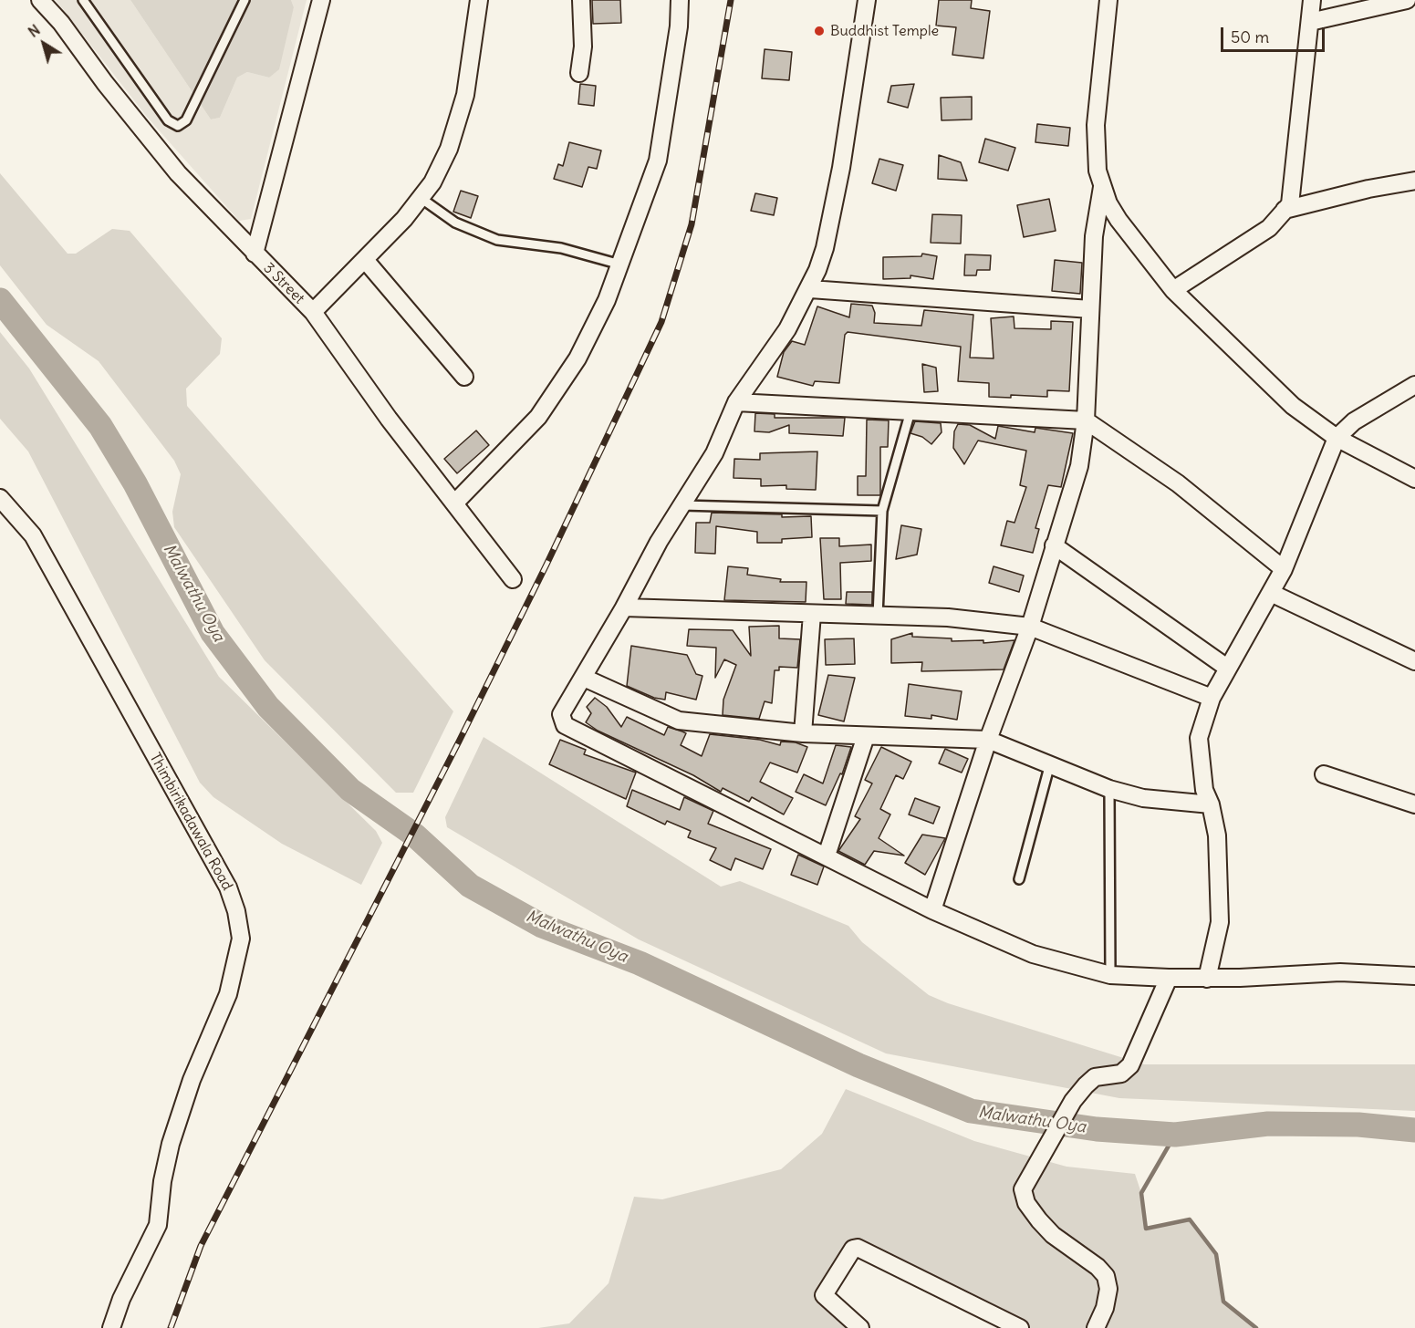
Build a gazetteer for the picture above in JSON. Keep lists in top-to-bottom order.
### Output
{
  "streets": {
    "street": ["3 Street", "Thimbirikadawala Road"]
  },
  "water": ["Malwathu Oya"],
  "places": ["Buddhist Temple"],
  "scale_bar": "50 m",
  "north": "top left"
}
